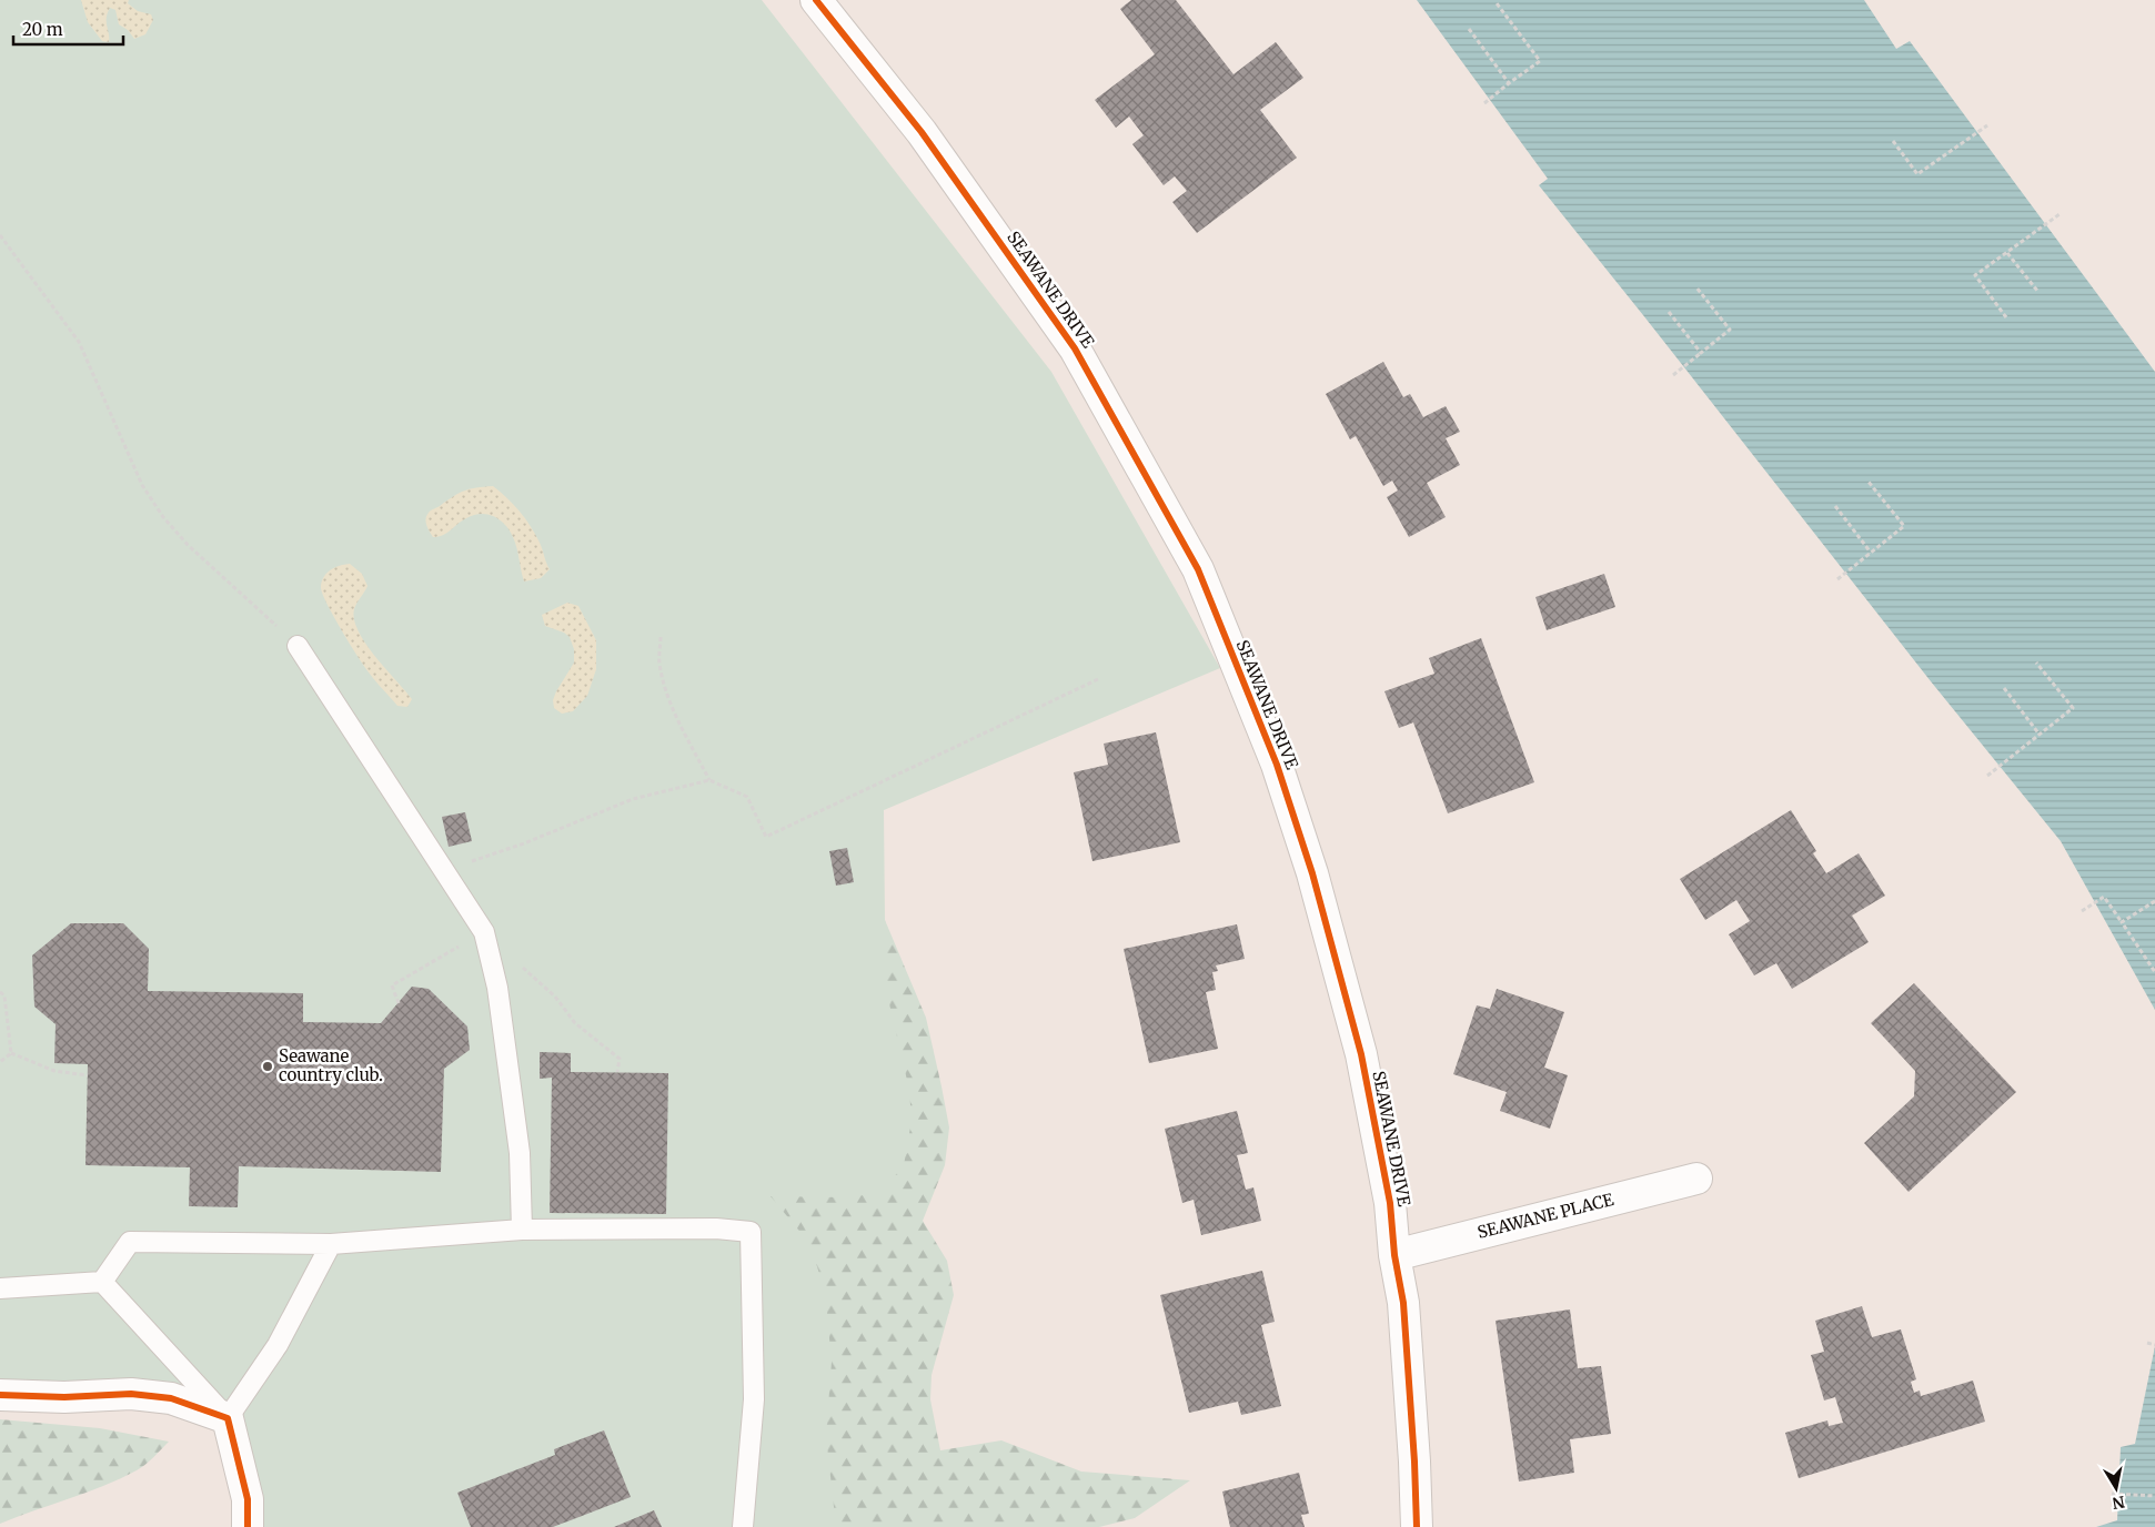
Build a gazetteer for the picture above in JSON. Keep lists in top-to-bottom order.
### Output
{
  "streets": {
    "street": ["SEAWANE DRIVE", "SEAWANE PLACE"]
  },
  "crossings": [
    ["SEAWANE DRIVE", "SEAWANE PLACE"]
  ],
  "places": ["Seawane country club."],
  "scale_bar": "20 m",
  "north": "bottom"
}
